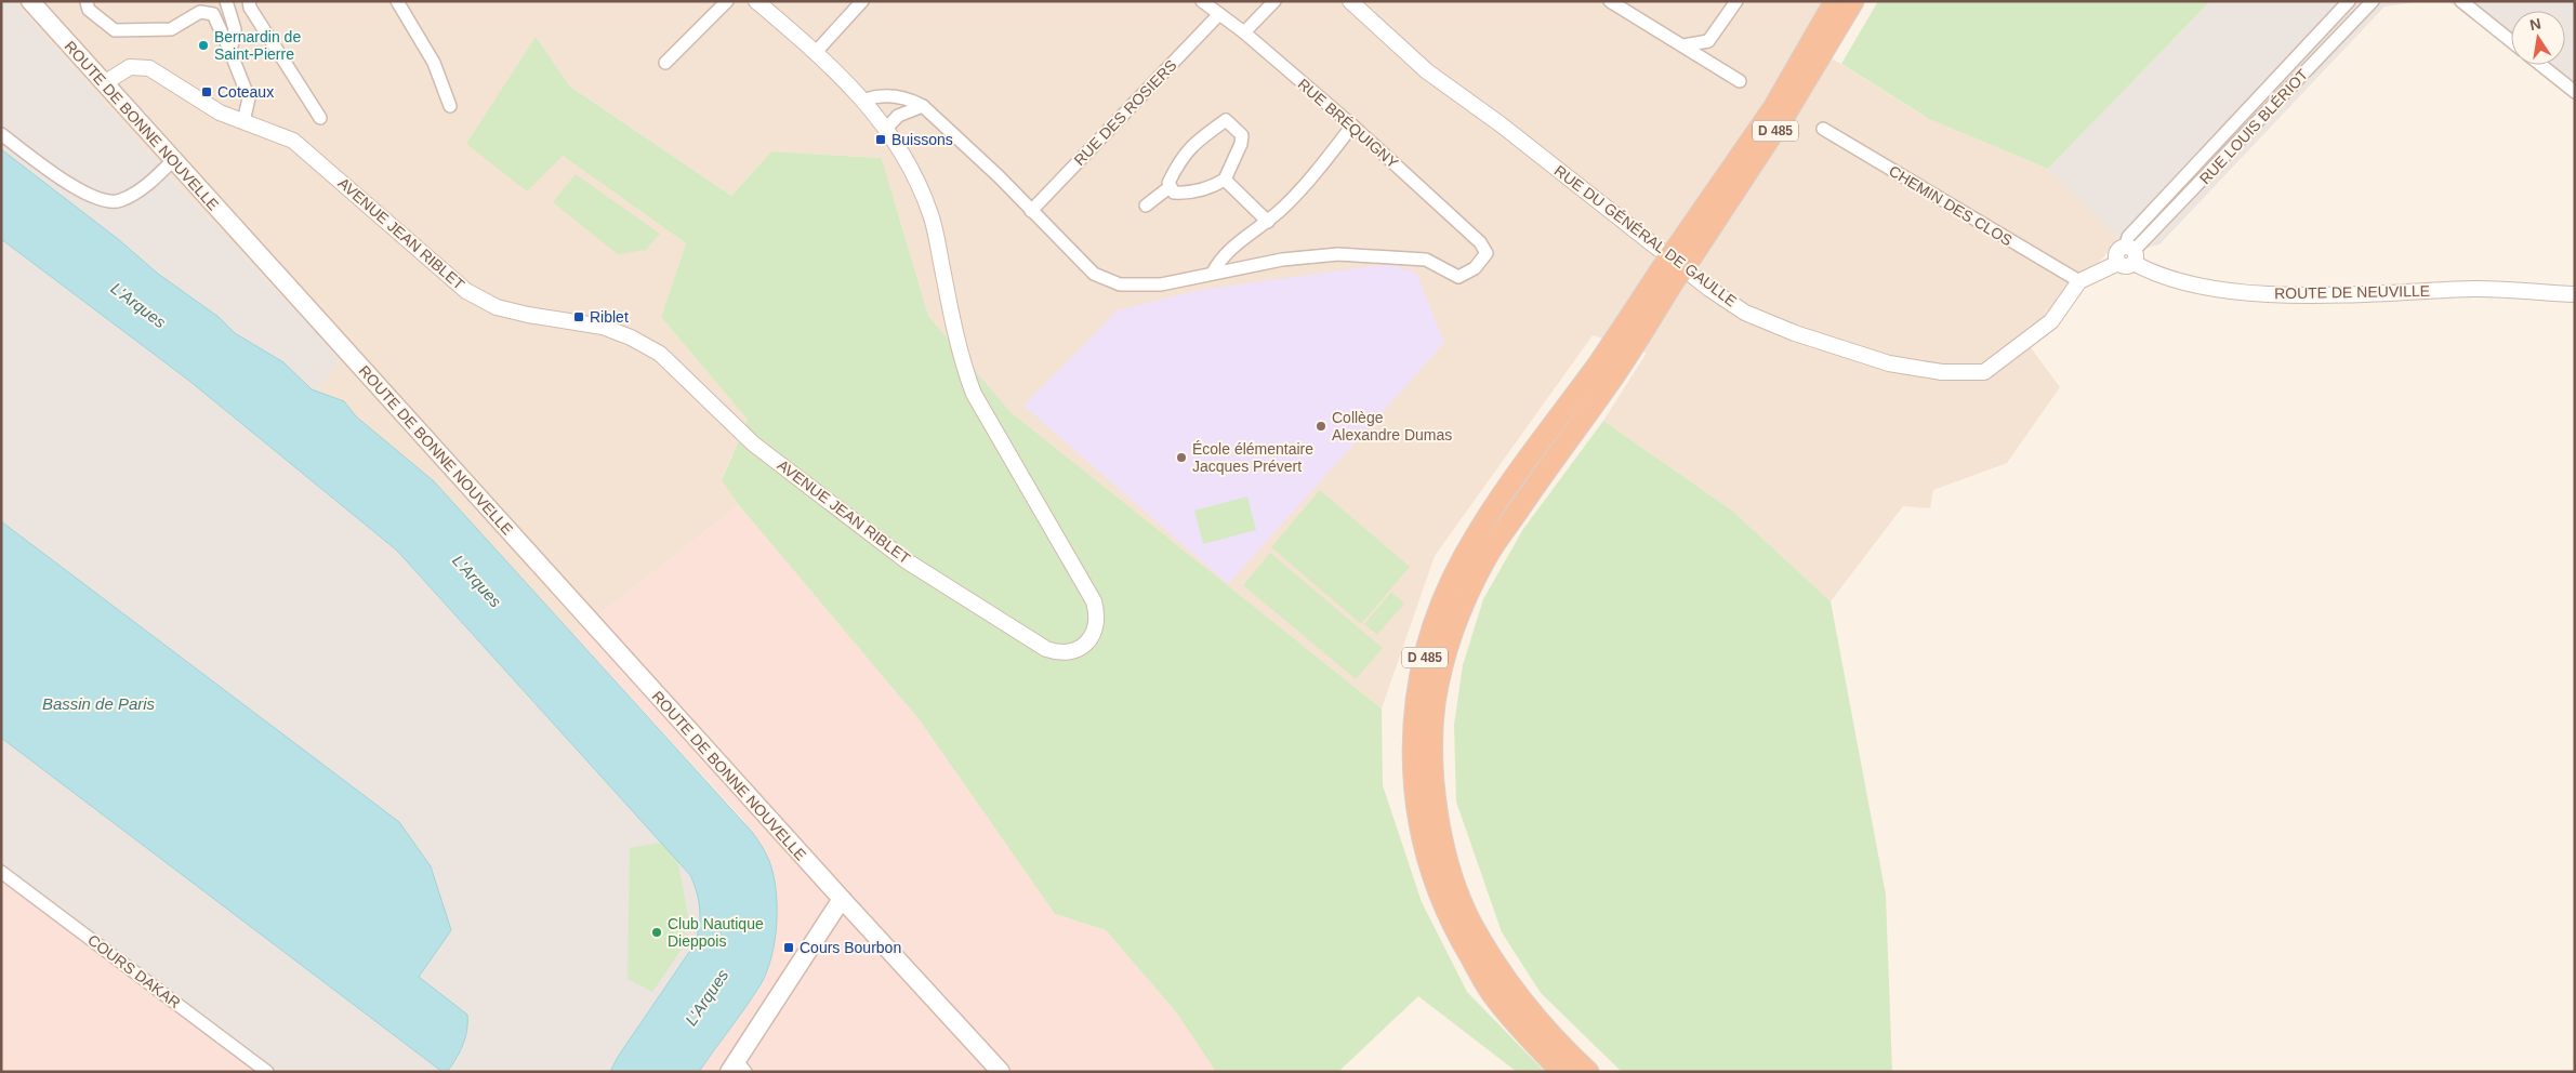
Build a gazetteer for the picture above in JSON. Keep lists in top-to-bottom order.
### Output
{
  "streets": {
    "highway": ["D 485"],
    "main road": ["ROUTE DE BONNE NOUVELLE"],
    "street": [
      "RUE DES ROSIERS",
      "RUE BRÉQUIGNY",
      "RUE LOUIS BLÉRIOT",
      "CHEMIN DES CLOS",
      "AVENUE JEAN RIBLET",
      "RUE DU GÉNÉRAL DE GAULLE",
      "ROUTE DE NEUVILLE",
      "COURS DAKAR"
    ]
  },
  "crossings": [
    ["RUE DES ROSIERS", "RUE BRÉQUIGNY"],
    ["ROUTE DE BONNE NOUVELLE", "AVENUE JEAN RIBLET"],
    ["RUE LOUIS BLÉRIOT", "ROUTE DE NEUVILLE"],
    ["CHEMIN DES CLOS", "RUE DU GÉNÉRAL DE GAULLE"]
  ],
  "water": ["L'Arques", "Bassin de Paris"],
  "places": {
    "other": [
      "Bernardin de Saint-Pierre",
      "Collège Alexandre Dumas",
      "École élémentaire Jacques Prévert",
      "Club Nautique Dieppois"
    ],
    "transit": [
      "Coteaux",
      "Buissons",
      "Riblet",
      "Cours Bourbon"
    ]
  },
  "north": "top"
}
